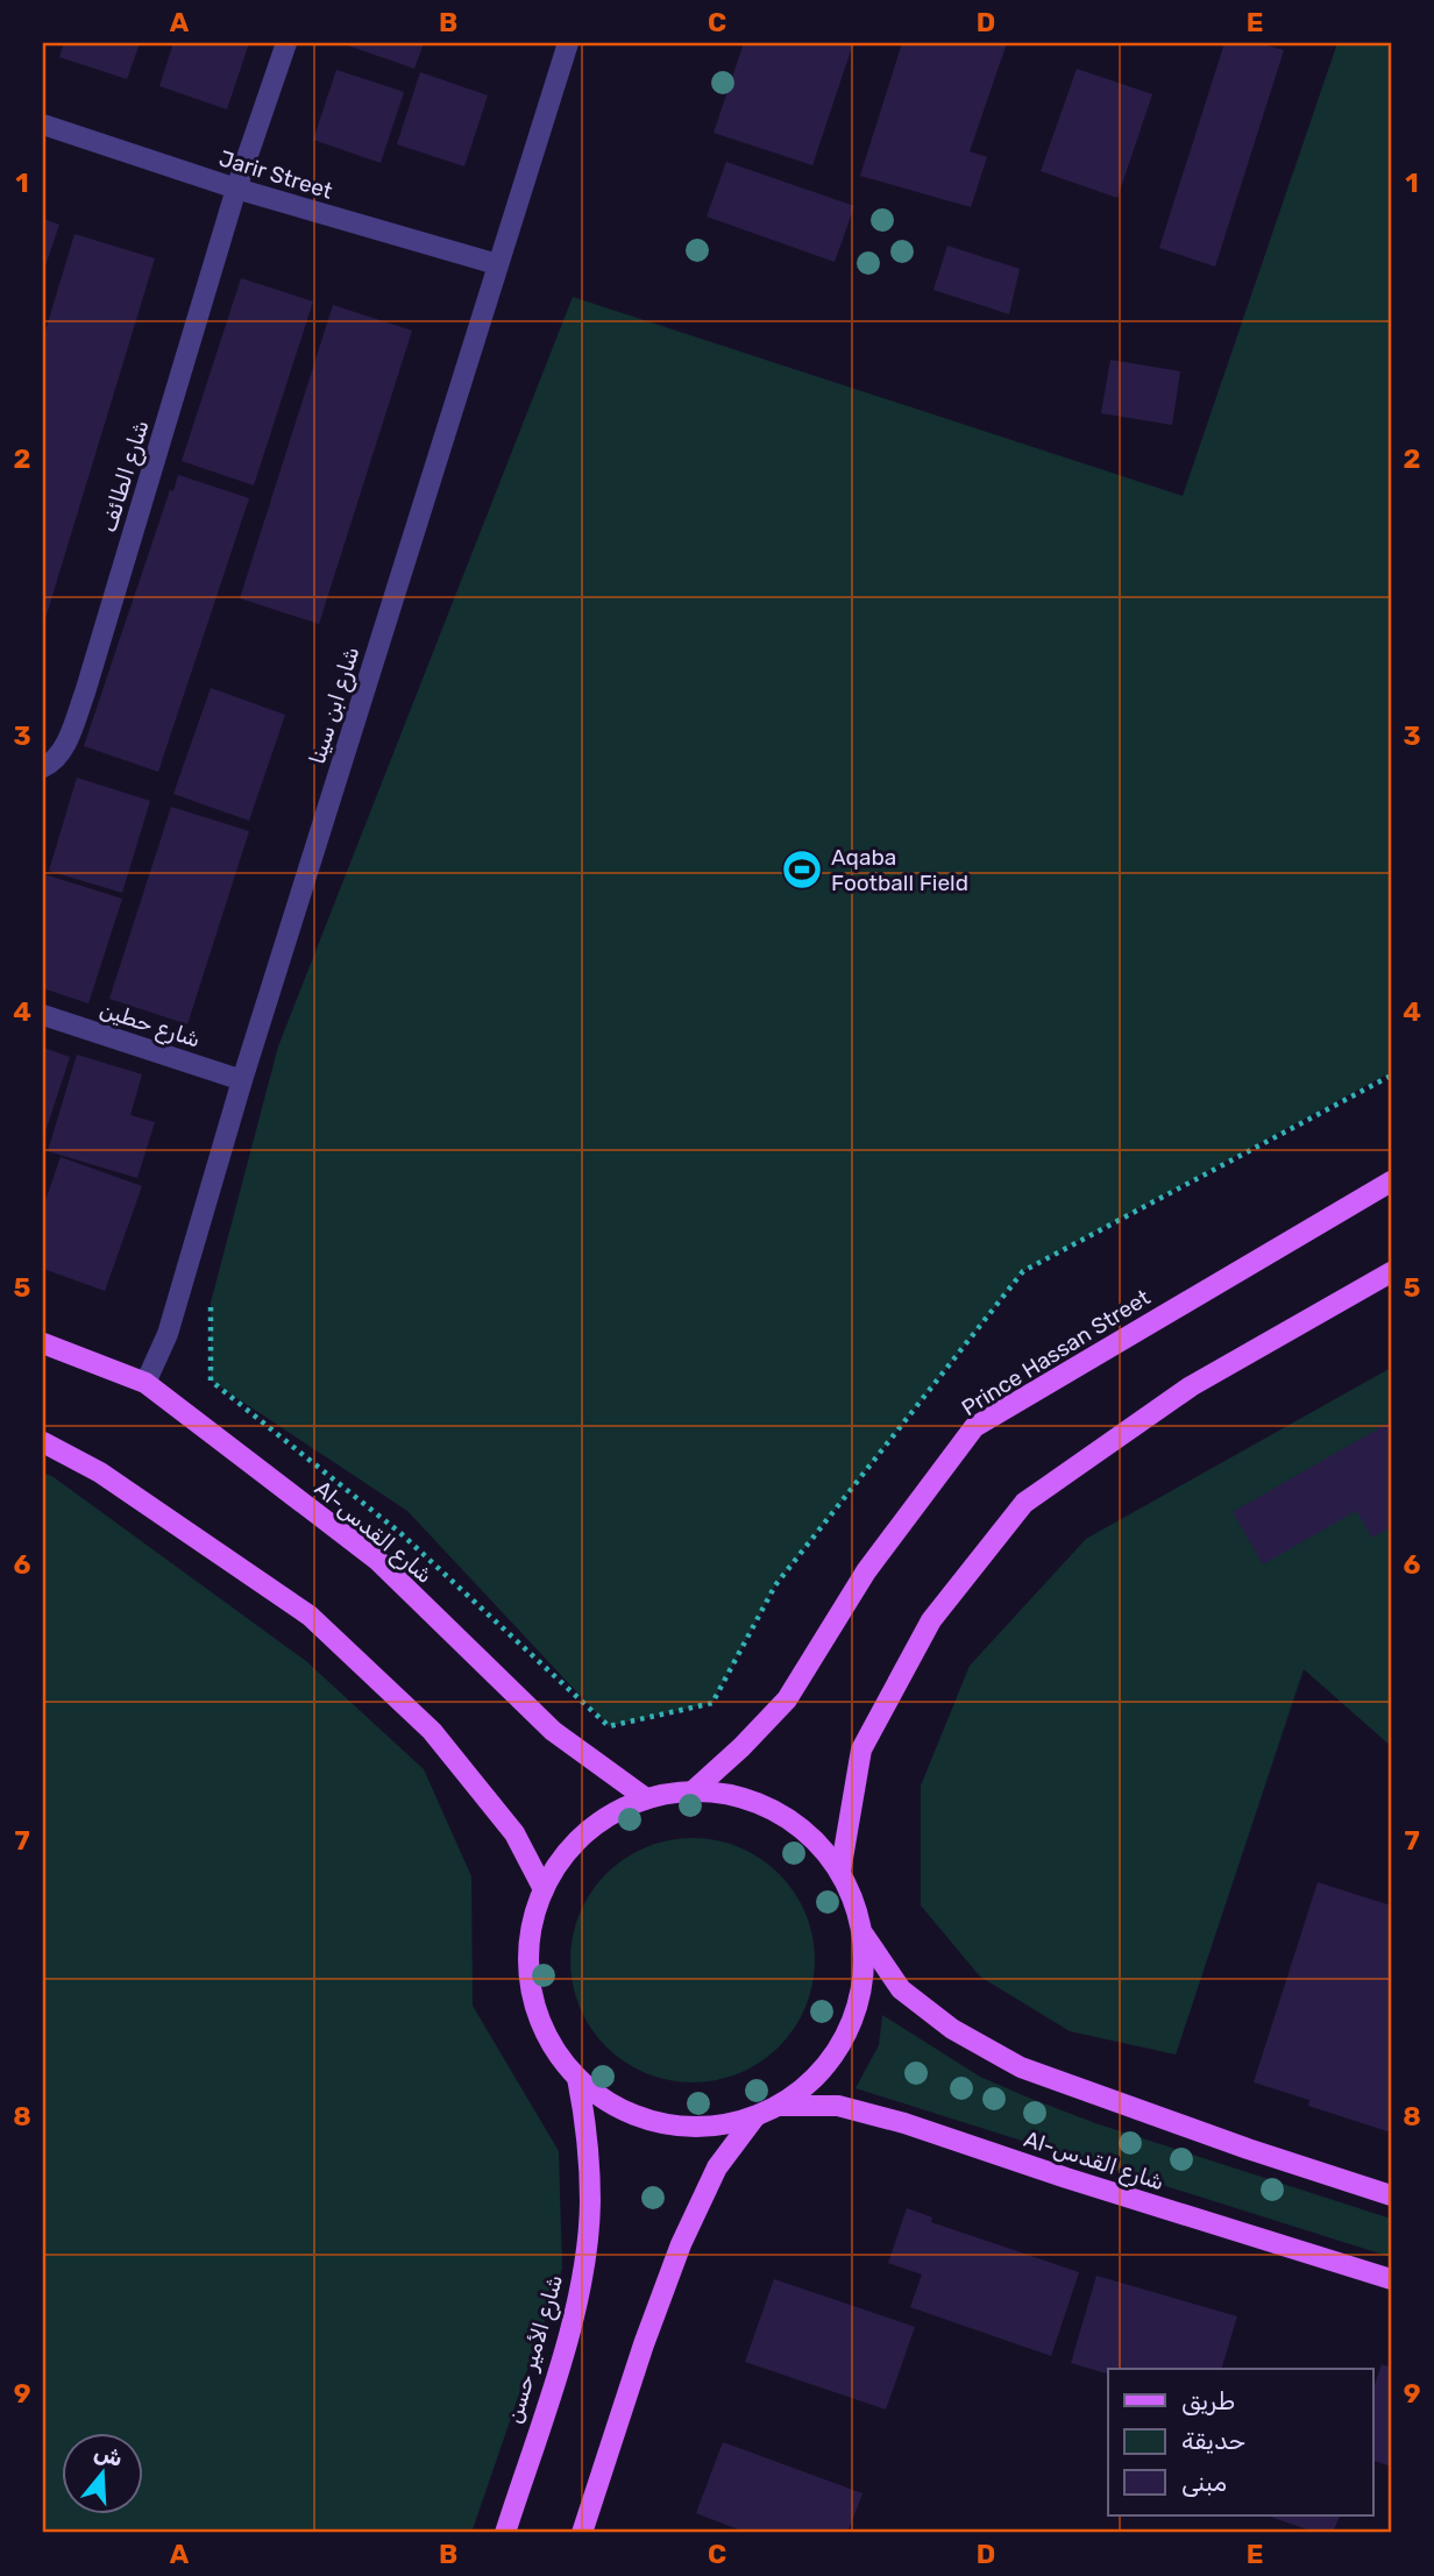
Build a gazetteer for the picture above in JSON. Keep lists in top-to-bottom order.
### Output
{
  "streets": {
    "main road": ["Prince Hassan Street", "Al-شارع القدس", "شارع الأمير حسن"],
    "street": [
      "Jarir Street",
      "شارع الطائف",
      "شارع ابن سينا",
      "شارع حطين"
    ]
  },
  "crossings": [
    ["Jarir Street", "شارع الطائف"],
    ["Jarir Street", "شارع ابن سينا"],
    ["شارع ابن سينا", "شارع حطين"],
    ["شارع ابن سينا", "Al-شارع القدس"]
  ],
  "places": {
    "sports": ["Aqaba Football Field"]
  },
  "legend": ["طريق", "حديقة", "مبنى"],
  "north": "top",
  "grid": {
    "columns": [
      "A",
      "B",
      "C",
      "D",
      "E"
    ],
    "rows": [
      "1",
      "2",
      "3",
      "4",
      "5",
      "6",
      "7",
      "8",
      "9"
    ]
  }
}
